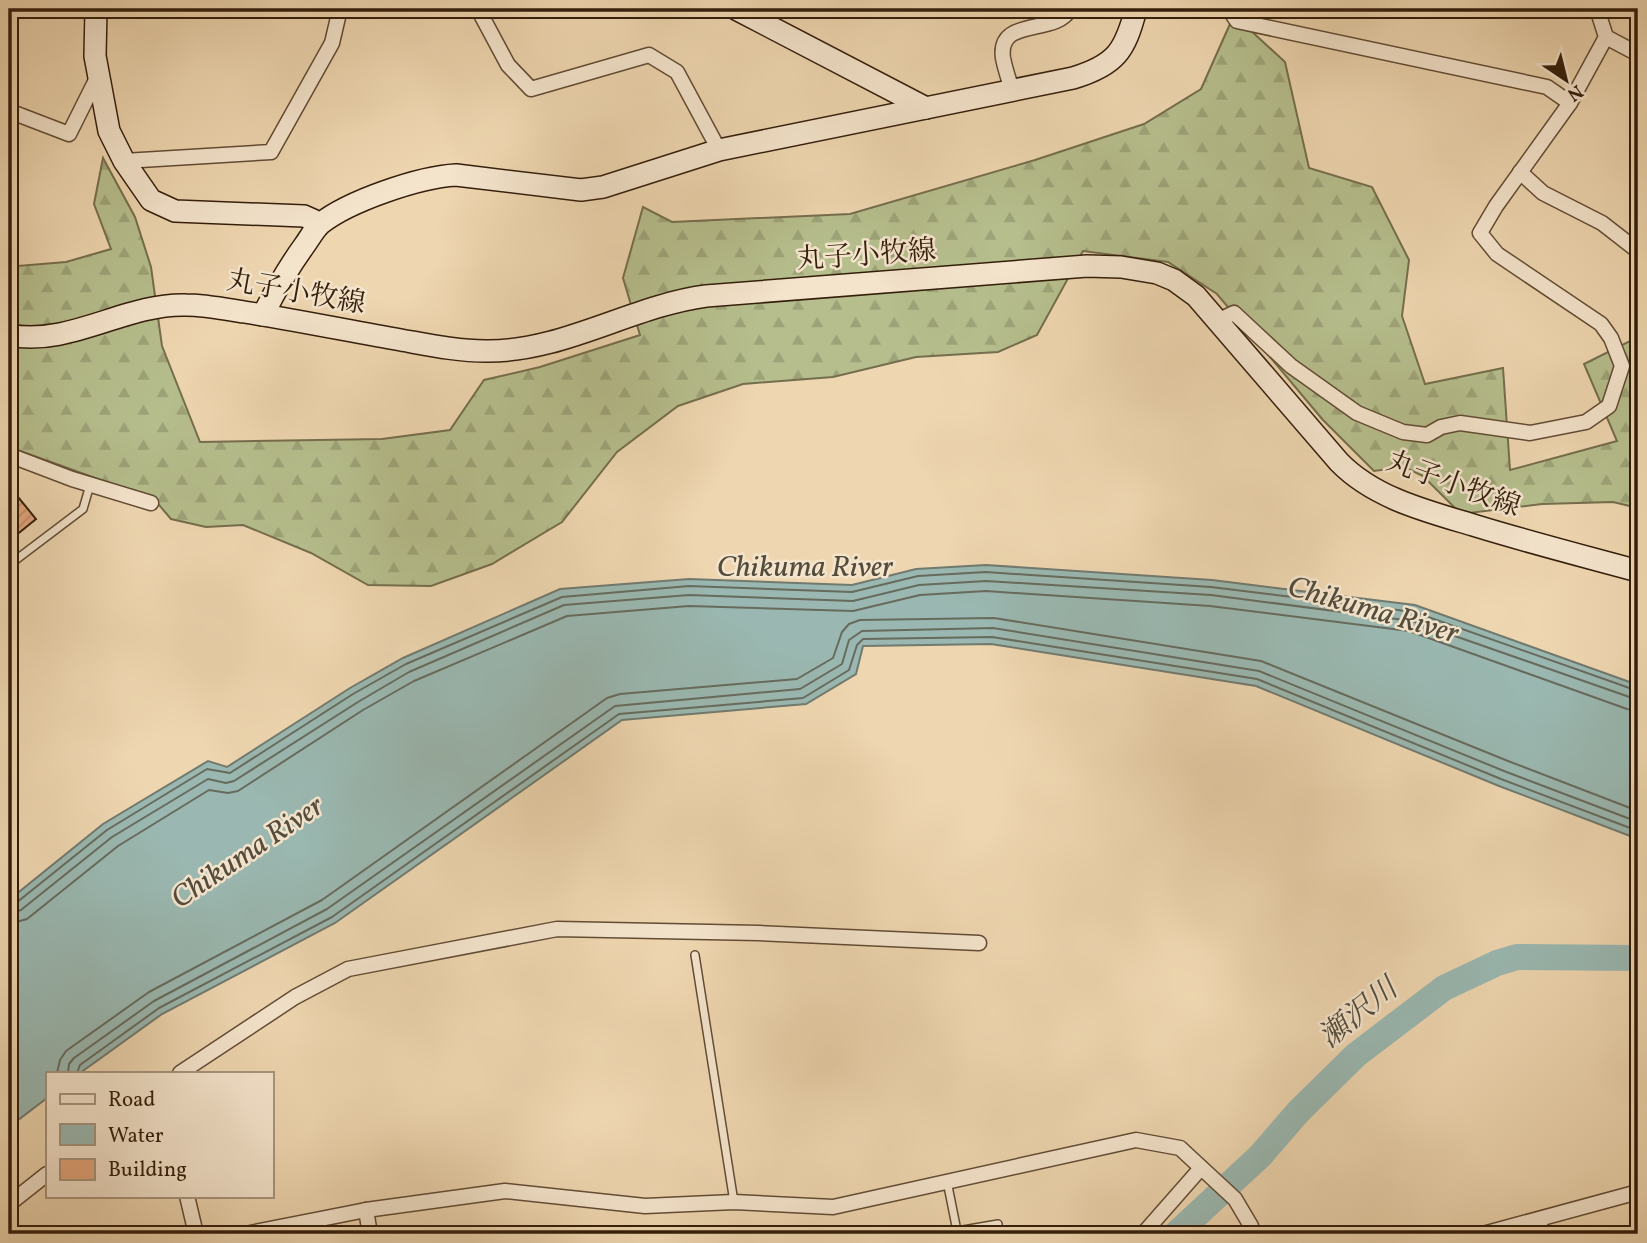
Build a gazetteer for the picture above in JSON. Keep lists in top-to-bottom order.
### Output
{
  "streets": {
    "street": ["丸子小牧線"]
  },
  "water": ["Chikuma River", "瀬沢川"],
  "legend": ["Road", "Water", "Building"],
  "north": "bottom right"
}
